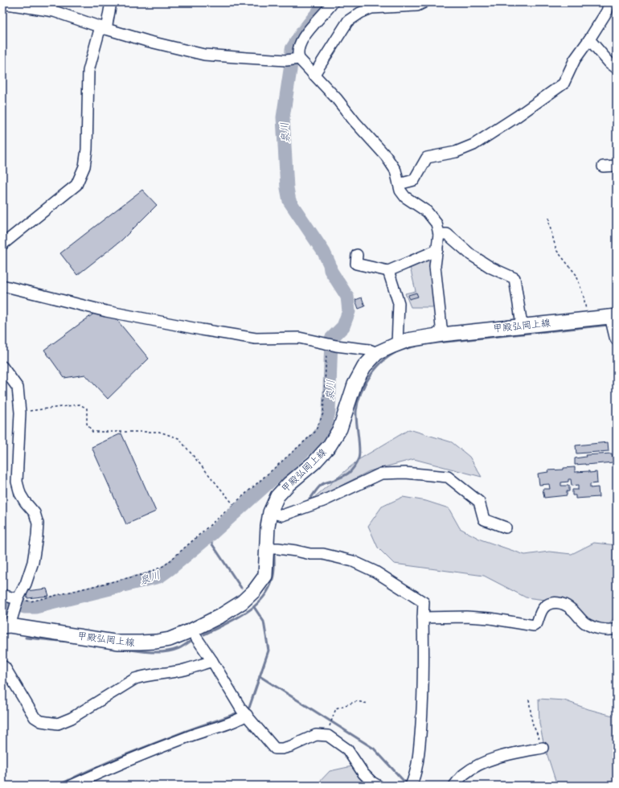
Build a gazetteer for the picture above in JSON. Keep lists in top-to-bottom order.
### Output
{
  "streets": {
    "main road": ["甲殿弘岡上線"]
  },
  "water": ["泉川"]
}
